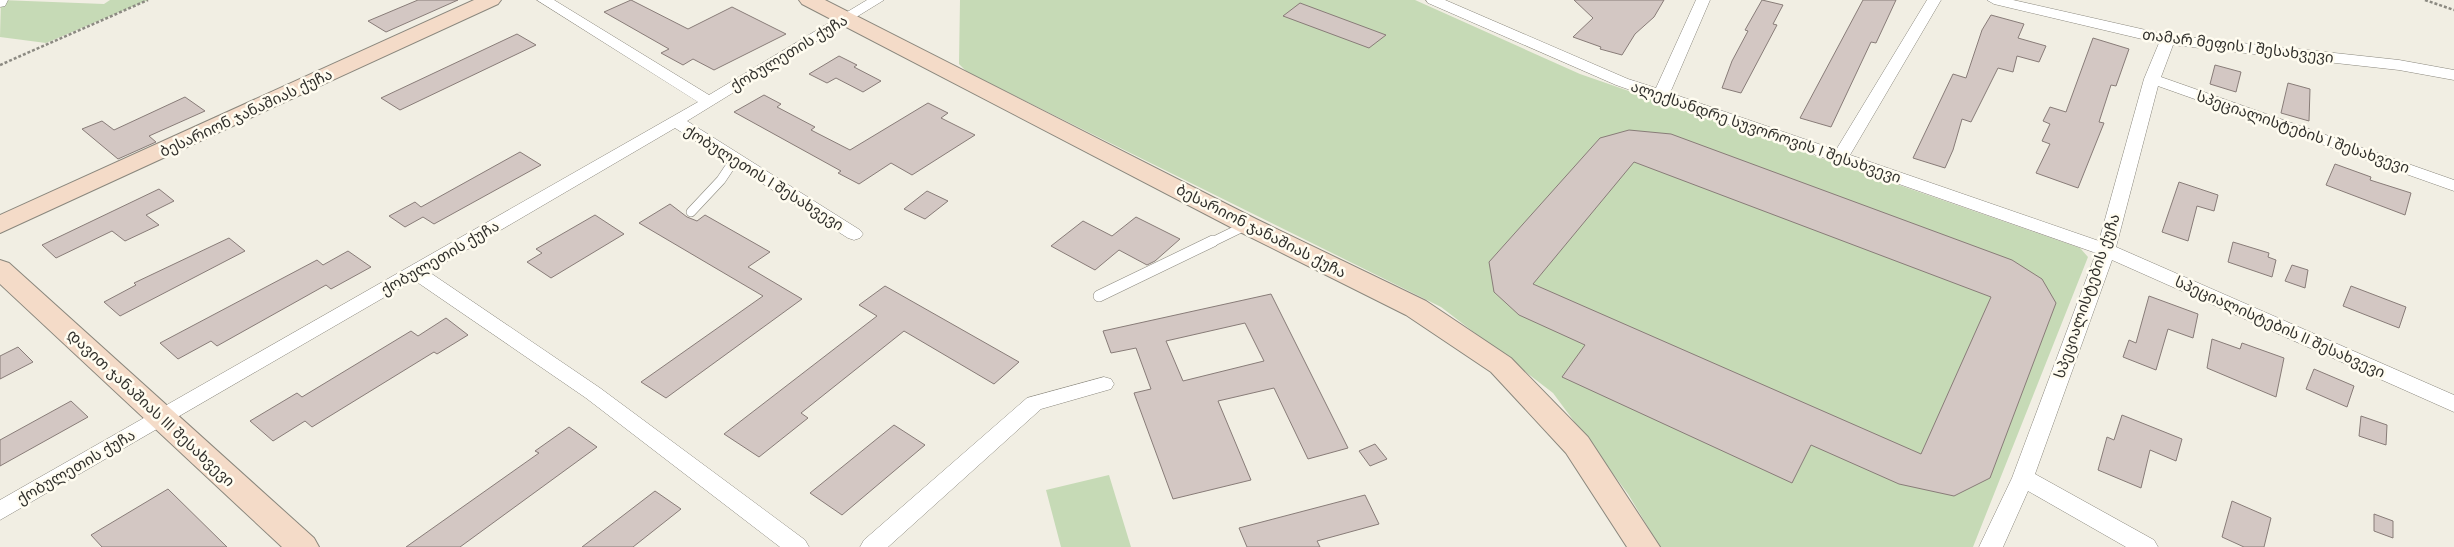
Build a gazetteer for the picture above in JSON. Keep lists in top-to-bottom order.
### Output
{
  "streets": {
    "street": [
      "თამარ მეფის I შესახვევი",
      "ქობულეთის ქუჩა",
      "ბესარიონ ჯანაშიას ქუჩა",
      "ალექსანდრე სუვოროვის I შესახვევი",
      "სპეციალისტების I შესახვევი",
      "ქობულეთის I შესახვევი",
      "სპეციალისტების ქუჩა",
      "სპეციალისტების II შესახვევი",
      "დავით ჯანაშიას III შესახვევი"
    ]
  },
  "crossings": [
    ["თამარ მეფის I შესახვევი", "სპეციალისტების ქუჩა"],
    ["ქობულეთის ქუჩა", "ბესარიონ ჯანაშიას ქუჩა"],
    ["ქობულეთის ქუჩა", "ქობულეთის I შესახვევი"],
    ["ქობულეთის ქუჩა", "დავით ჯანაშიას III შესახვევი"],
    ["ალექსანდრე სუვოროვის I შესახვევი", "სპეციალისტების ქუჩა"],
    ["ალექსანდრე სუვოროვის I შესახვევი", "სპეციალისტების II შესახვევი"],
    ["სპეციალისტების I შესახვევი", "სპეციალისტების ქუჩა"],
    ["სპეციალისტების ქუჩა", "სპეციალისტების II შესახვევი"]
  ]
}
